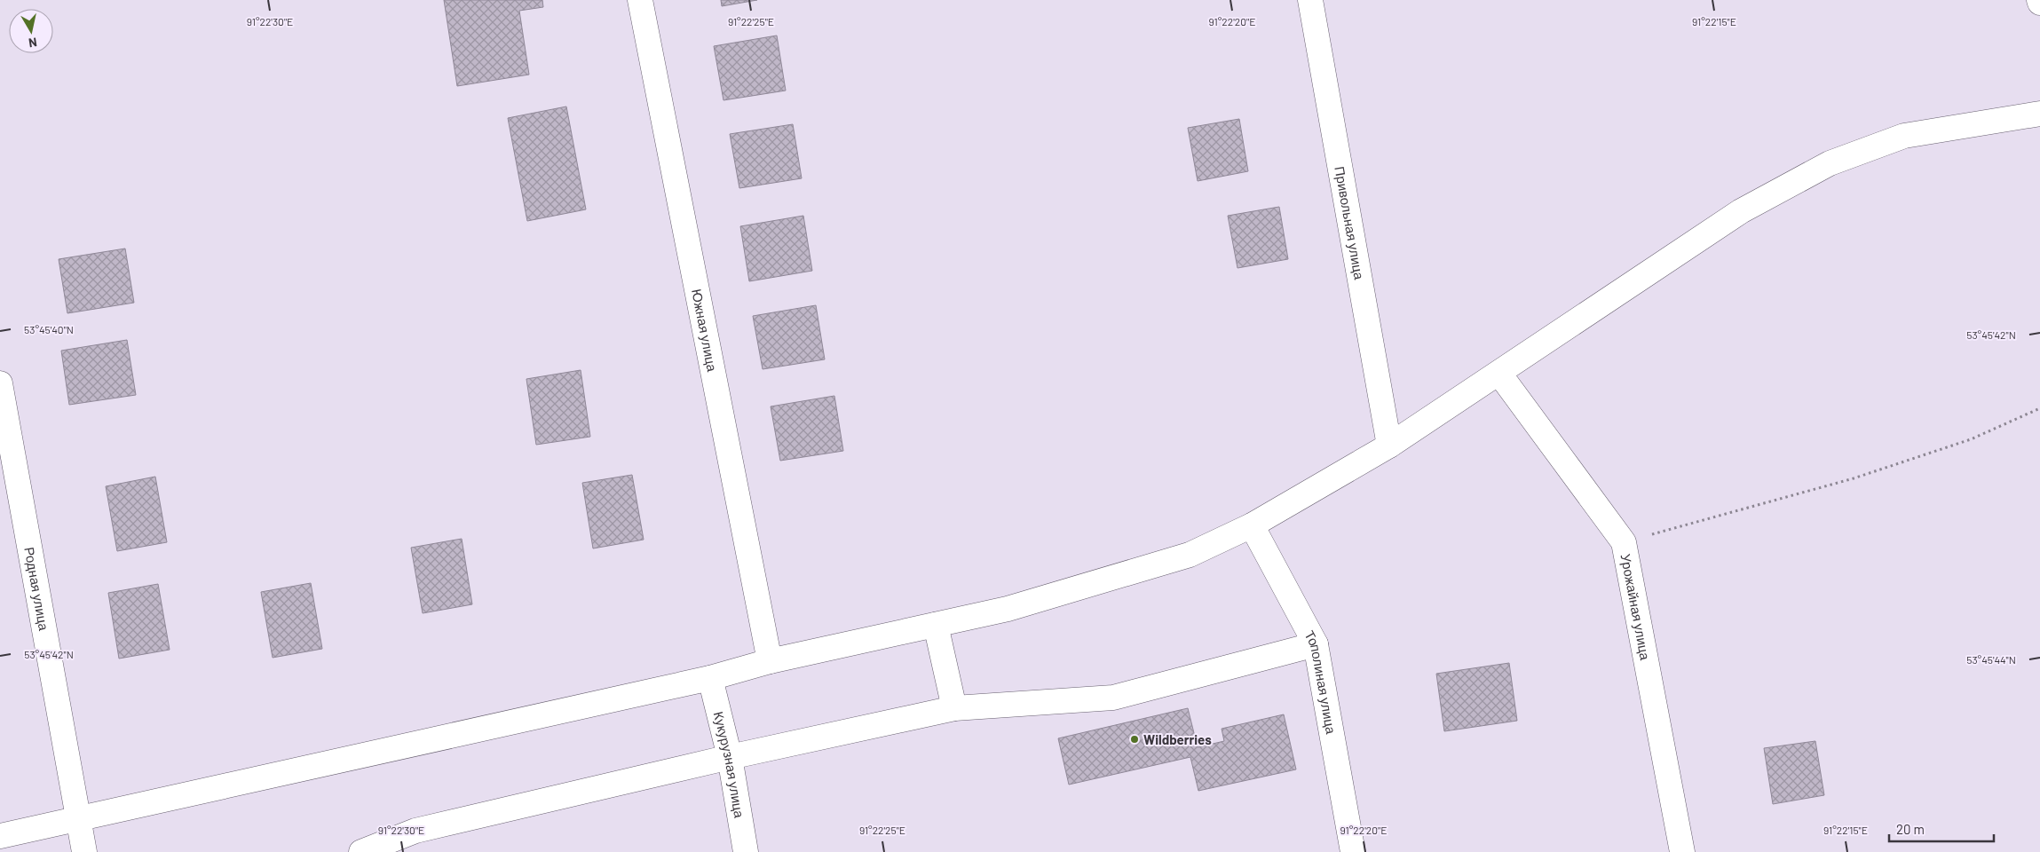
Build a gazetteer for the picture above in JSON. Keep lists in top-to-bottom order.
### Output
{
  "streets": {
    "street": [
      "Привольная улица",
      "Южная улица",
      "Родная улица",
      "Урожайная улица",
      "Тополиная улица",
      "Кукурузная улица"
    ]
  },
  "places": ["Wildberries"],
  "scale_bar": "20 m",
  "north": "bottom",
  "coordinates": [
    "91°22'30\"E",
    "91°22'25\"E",
    "91°22'20\"E",
    "91°22'15\"E",
    "53°45'40\"N",
    "53°45'42\"N",
    "53°45'44\"N"
  ]
}
